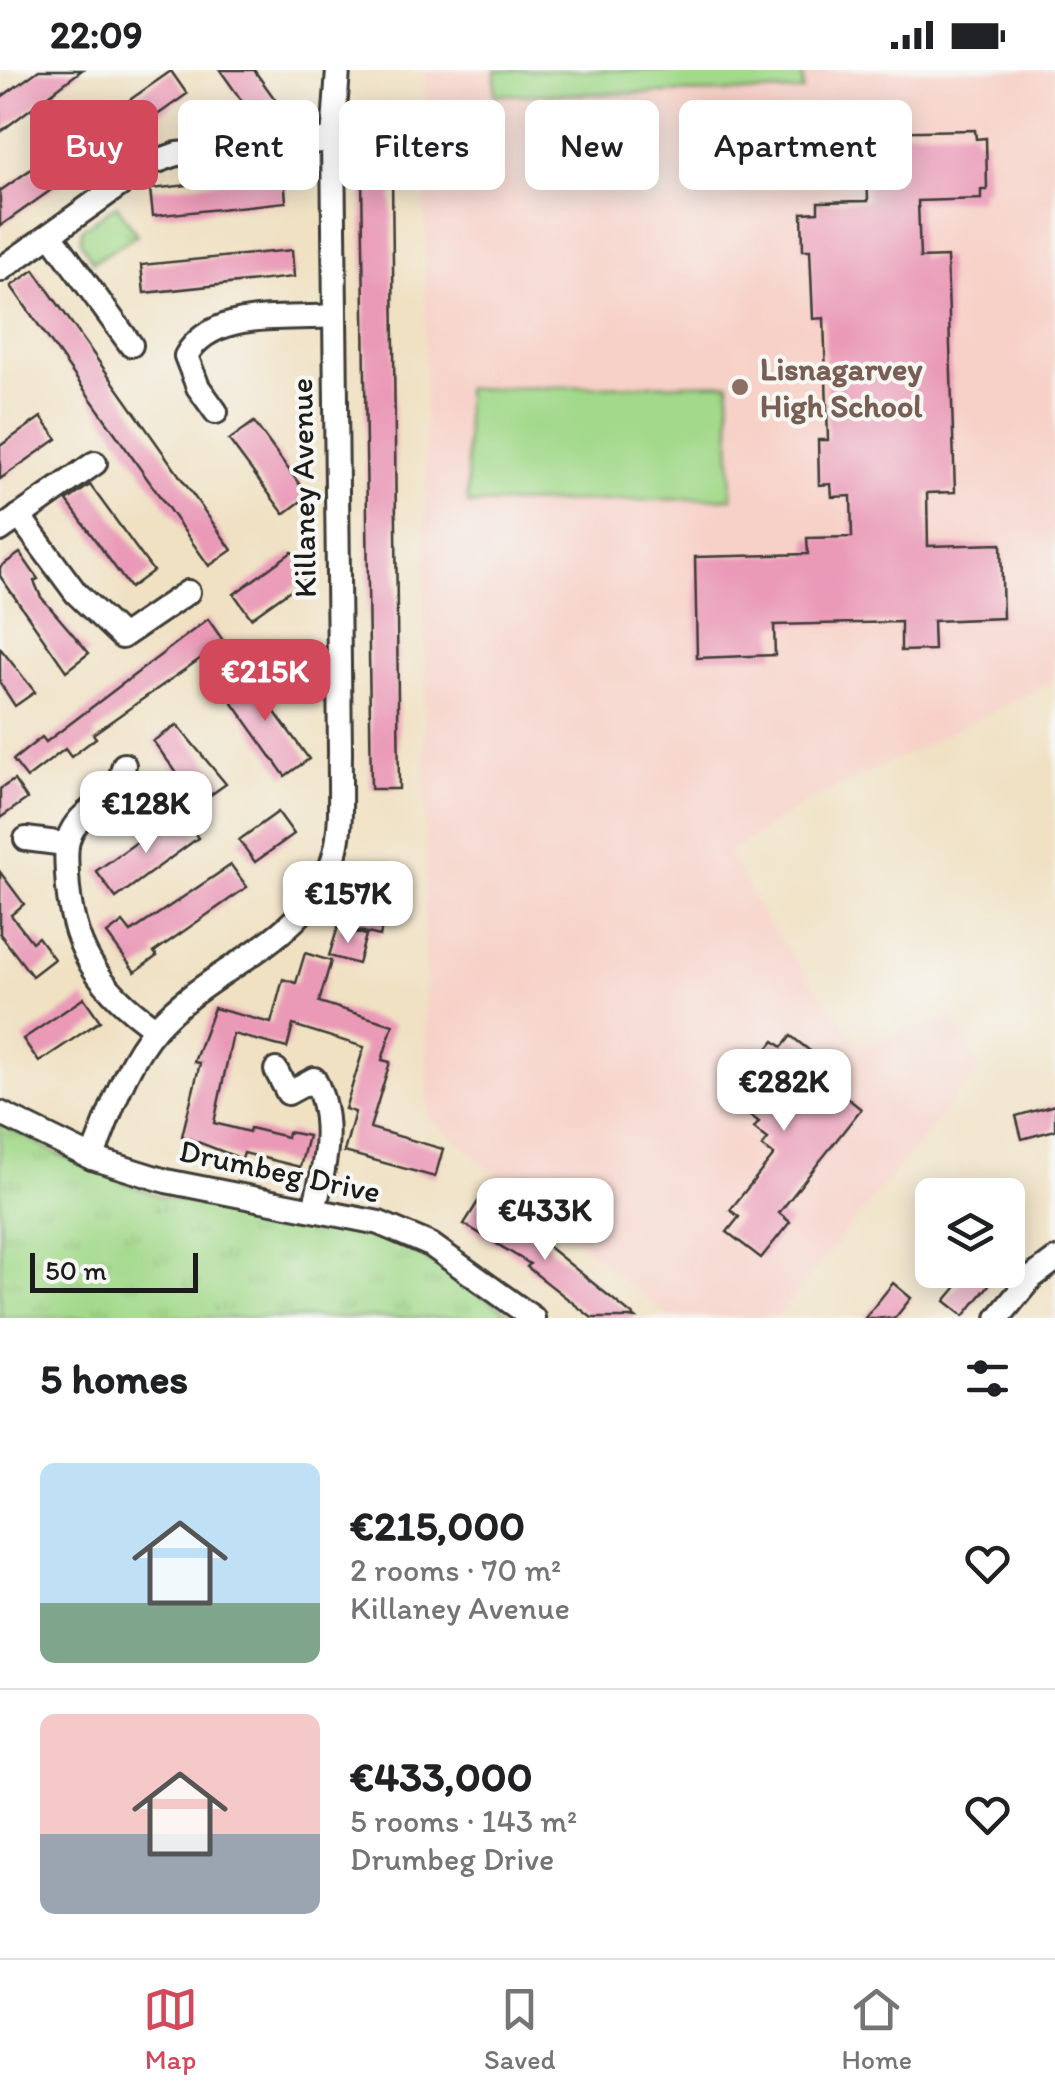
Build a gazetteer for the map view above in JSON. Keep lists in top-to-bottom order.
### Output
{
  "streets": {
    "street": ["Killaney Avenue", "Drumbeg Drive"]
  },
  "crossings": [
    ["Killaney Avenue", "Drumbeg Drive"]
  ],
  "places": ["Lisnagarvey High School"],
  "scale_bar": "50 m",
  "page": {
    "status": "22:09",
    "chip": [
      "Buy",
      "Rent",
      "Filters",
      "New",
      "Apartment"
    ],
    "price": [
      "€215K",
      "€128K",
      "€157K",
      "€282K",
      "€433K"
    ],
    "scale": "50 m",
    "heading": "5 homes",
    "list": [
      {
        "name": "€215,000",
        "note": "2 rooms · 70 m² · Killaney Avenue"
      },
      {
        "name": "€433,000",
        "note": "5 rooms · 143 m² · Drumbeg Drive"
      }
    ],
    "tabs": ["Map", "Saved", "Home"]
  }
}
